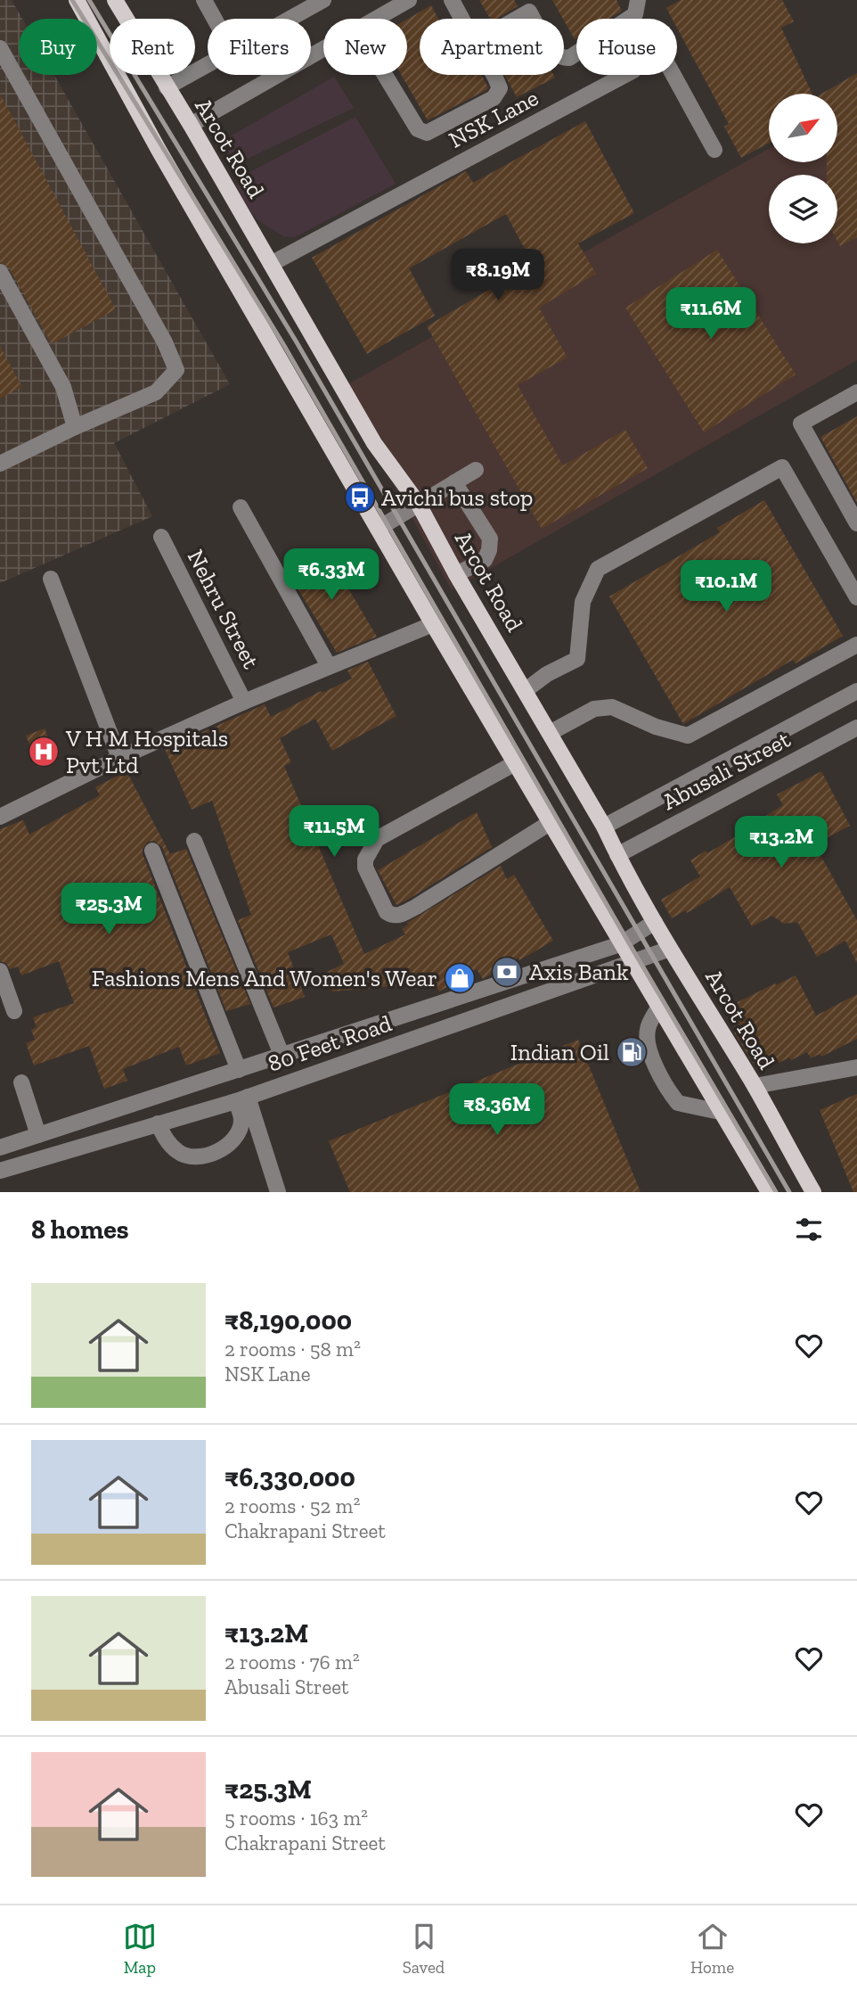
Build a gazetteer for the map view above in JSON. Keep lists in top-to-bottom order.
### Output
{
  "streets": {
    "main road": ["Arcot Road"],
    "street": [
      "NSK Lane",
      "Nehru Street",
      "Abusali Street",
      "80 Feet Road"
    ]
  },
  "crossings": [
    ["NSK Lane", "Arcot Road"],
    ["Arcot Road", "Abusali Street"],
    ["Arcot Road", "80 Feet Road"]
  ],
  "places": {
    "bus stop": ["Avichi bus stop"],
    "hospital": ["V H M Hospitals Pvt Ltd"],
    "bank": ["Axis Bank"],
    "shop": ["Fashions Mens And Women's Wear"],
    "fuel station": ["Indian Oil"]
  },
  "north": "top right",
  "page": {
    "chip": [
      "Buy",
      "Rent",
      "Filters",
      "New",
      "Apartment",
      "House"
    ],
    "price": [
      "₹8.19M",
      "₹11.6M",
      "₹6.33M",
      "₹10.1M",
      "₹11.5M",
      "₹13.2M",
      "₹25.3M",
      "₹8.36M"
    ],
    "heading": "8 homes",
    "list": [
      {
        "name": "₹8,190,000",
        "note": "2 rooms · 58 m² · NSK Lane"
      },
      {
        "name": "₹6,330,000",
        "note": "2 rooms · 52 m² · Chakrapani Street"
      },
      {
        "name": "₹13.2M",
        "note": "2 rooms · 76 m² · Abusali Street"
      },
      {
        "name": "₹25.3M",
        "note": "5 rooms · 163 m² · Chakrapani Street"
      }
    ],
    "tabs": ["Map", "Saved", "Home"]
  }
}
